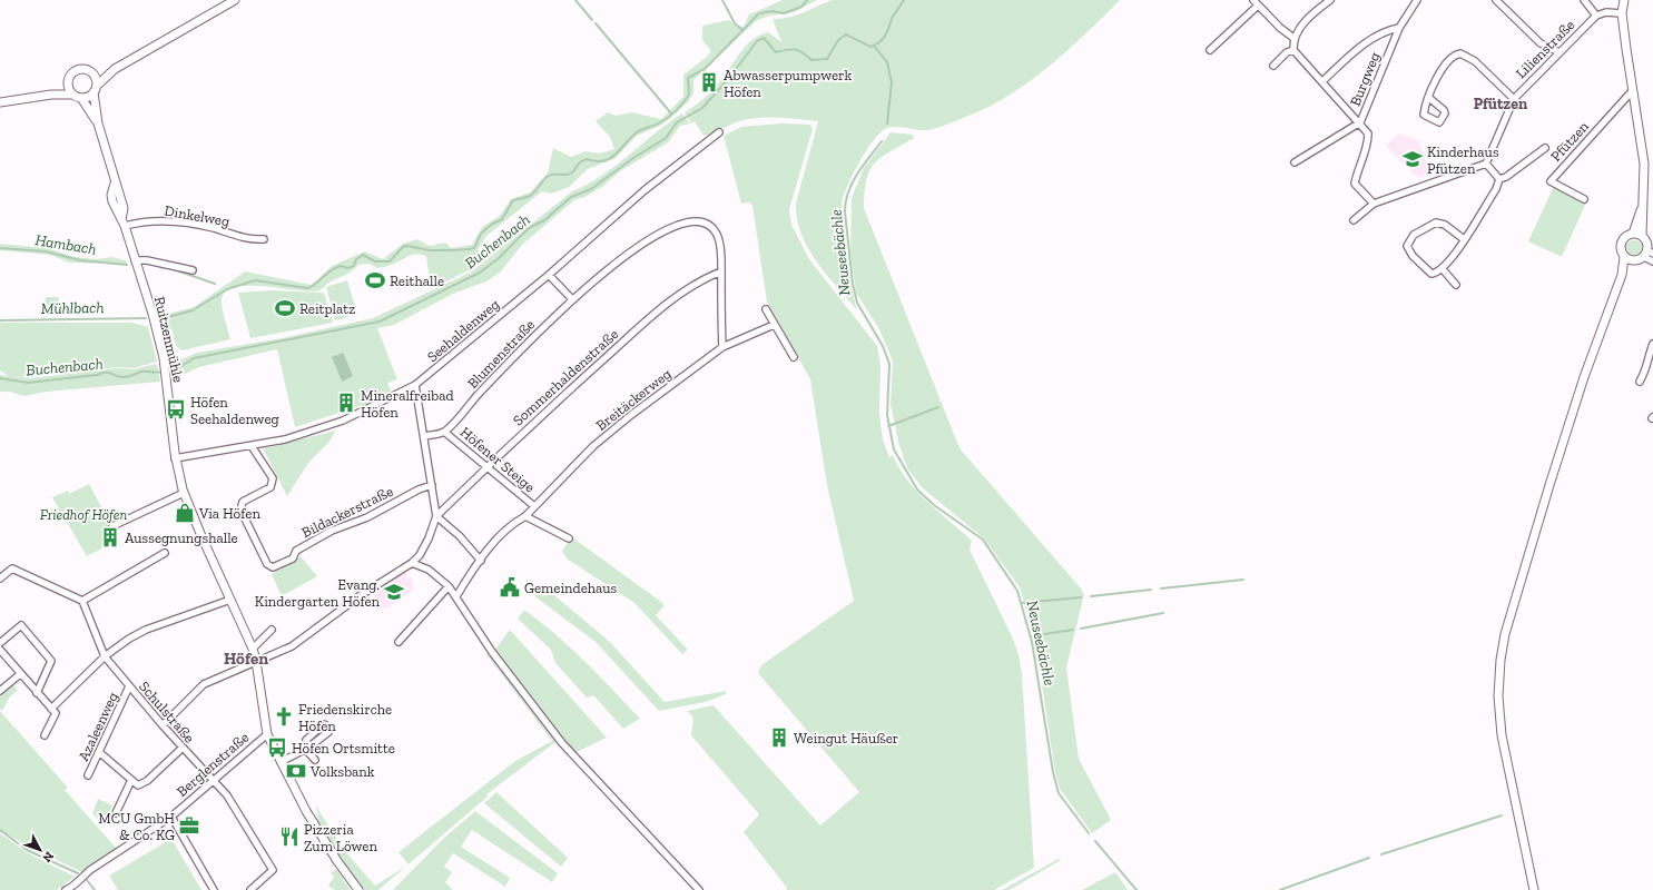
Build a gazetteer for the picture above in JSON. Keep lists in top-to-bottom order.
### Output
{
  "streets": {
    "street": [
      "Lilienstraße",
      "Burgweg",
      "Pfützen",
      "Dinkelweg",
      "Seehaldenweg",
      "Ruitzenmühle",
      "Blumenstraße",
      "Sommerhaldenstraße",
      "Breitäckerweg",
      "Höfener Steige",
      "Bildackerstraße",
      "Schulstraße",
      "Azaleenweg",
      "Berglenstraße"
    ]
  },
  "crossings": [
    ["Dinkelweg", "Ruitzenmühle"],
    ["Seehaldenweg", "Ruitzenmühle"],
    ["Seehaldenweg", "Bildackerstraße"],
    ["Ruitzenmühle", "Berglenstraße"],
    ["Blumenstraße", "Sommerhaldenstraße"],
    ["Blumenstraße", "Breitäckerweg"],
    ["Blumenstraße", "Höfener Steige"],
    ["Sommerhaldenstraße", "Höfener Steige"],
    ["Breitäckerweg", "Höfener Steige"],
    ["Schulstraße", "Azaleenweg"],
    ["Schulstraße", "Berglenstraße"]
  ],
  "districts": ["Pfützen", "Höfen"],
  "water": [
    "Buchenbach",
    "Hambach",
    "Neuseebächle",
    "Mühlbach"
  ],
  "parks": ["Friedhof Höfen"],
  "places": {
    "building": [
      "Abwasserpumpwerk Höfen",
      "Mineralfreibad Höfen",
      "Aussegnungshalle",
      "Weingut Häußer"
    ],
    "school or university": ["Kinderhaus Pfützen", "Evang. Kindergarten Höfen"],
    "sports": ["Reithalle", "Reitplatz"],
    "bus stop": ["Höfen Seehaldenweg", "Höfen Ortsmitte"],
    "shop": ["Via Höfen"],
    "public building": ["Gemeindehaus"],
    "church": ["Friedenskirche Höfen"],
    "bank": ["Volksbank"],
    "office": ["MCU GmbH & Co. KG"],
    "restaurant": ["Pizzeria Zum Löwen"]
  },
  "north": "bottom right"
}
